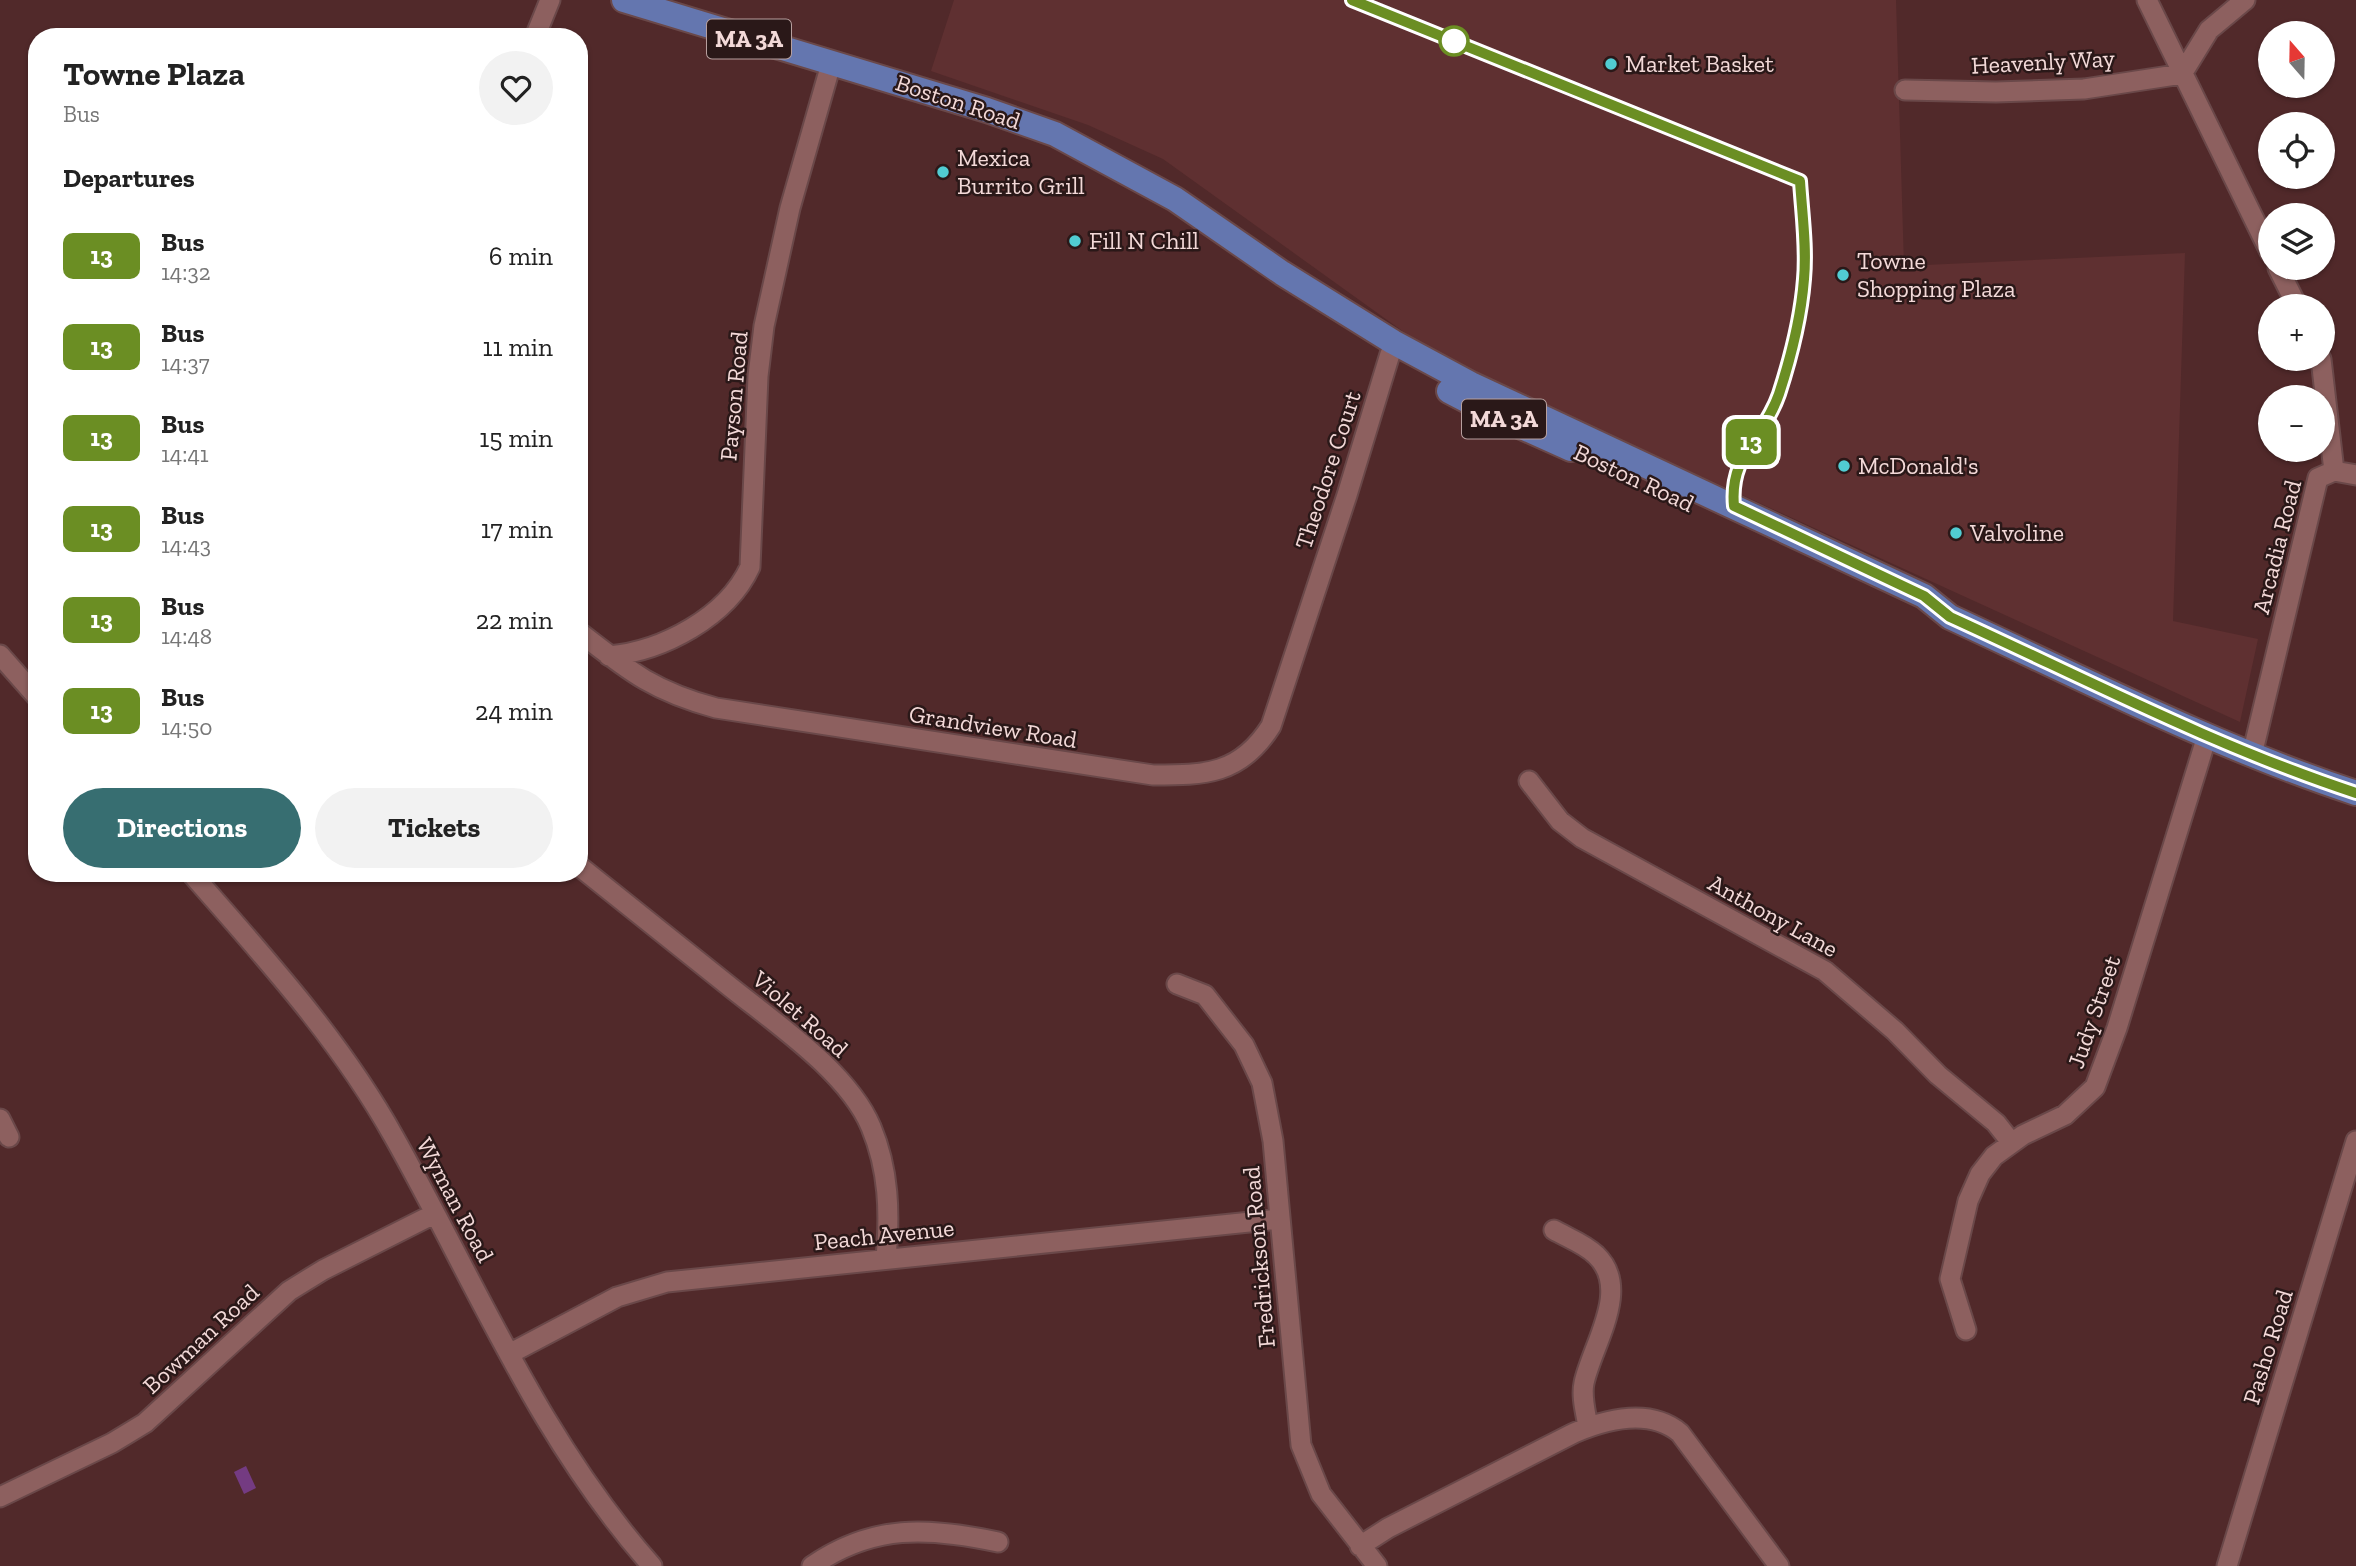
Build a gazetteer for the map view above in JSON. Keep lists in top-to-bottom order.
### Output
{
  "streets": {
    "main road": ["MA 3A", "Boston Road"],
    "street": [
      "Heavenly Way",
      "Payson Road",
      "Theodore Court",
      "Arcadia Road",
      "Grandview Road",
      "Anthony Lane",
      "Judy Street",
      "Violet Road",
      "Wyman Road",
      "Peach Avenue",
      "Fredrickson Road",
      "Bowman Road",
      "Pasho Road"
    ]
  },
  "crossings": [
    ["Boston Road", "Payson Road"],
    ["Boston Road", "Theodore Court"],
    ["Boston Road", "Arcadia Road"],
    ["Boston Road", "Judy Street"],
    ["Payson Road", "Grandview Road"],
    ["Theodore Court", "Grandview Road"],
    ["Anthony Lane", "Judy Street"],
    ["Violet Road", "Peach Avenue"],
    ["Wyman Road", "Peach Avenue"],
    ["Wyman Road", "Bowman Road"],
    ["Peach Avenue", "Fredrickson Road"]
  ],
  "places": [
    "Market Basket",
    "Mexica Burrito Grill",
    "Fill N Chill",
    "Towne Shopping Plaza",
    "McDonald's",
    "Valvoline"
  ],
  "lines": ["bus line 13"],
  "north": "top",
  "page": {
    "on_map": "13",
    "map_buttons": ["+", "−"],
    "heading": [
      ["Towne Plaza", "Bus"],
      "Departures"
    ],
    "list": [
      {
        "mark": "13",
        "name": "Bus",
        "note": "14:32",
        "value": "6 min"
      },
      {
        "mark": "13",
        "name": "Bus",
        "note": "14:37",
        "value": "11 min"
      },
      {
        "mark": "13",
        "name": "Bus",
        "note": "14:41",
        "value": "15 min"
      },
      {
        "mark": "13",
        "name": "Bus",
        "note": "14:43",
        "value": "17 min"
      },
      {
        "mark": "13",
        "name": "Bus",
        "note": "14:48",
        "value": "22 min"
      },
      {
        "mark": "13",
        "name": "Bus",
        "note": "14:50",
        "value": "24 min"
      }
    ],
    "buttons": ["Directions", "Tickets"]
  }
}
